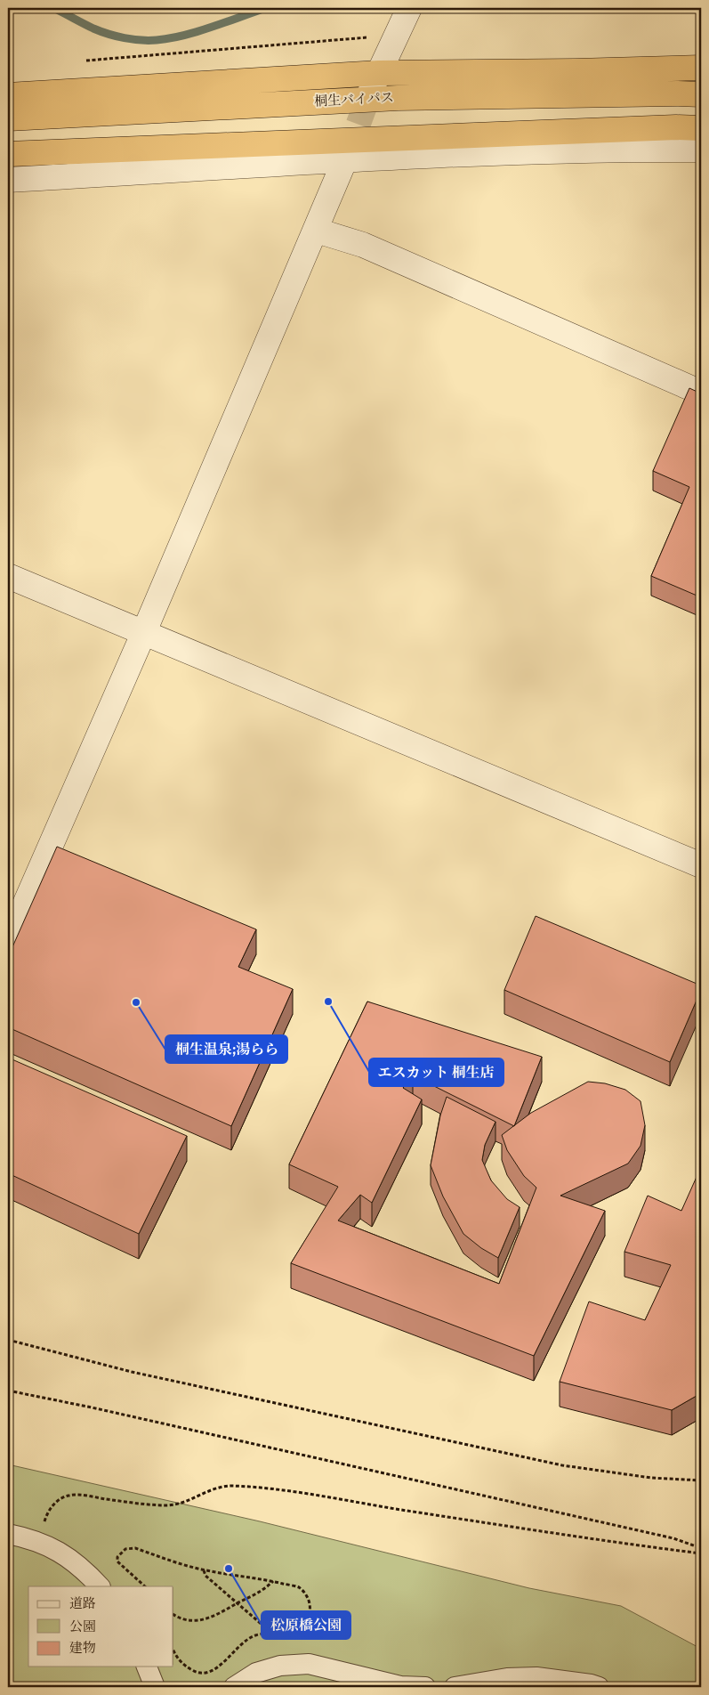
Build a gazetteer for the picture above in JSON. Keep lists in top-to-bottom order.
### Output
{
  "streets": {
    "highway": ["桐生バイパス"]
  },
  "places": ["エスカット 桐生店", "桐生温泉;湯らら", "松原橋公園"],
  "legend": ["道路", "公園", "建物"]
}
